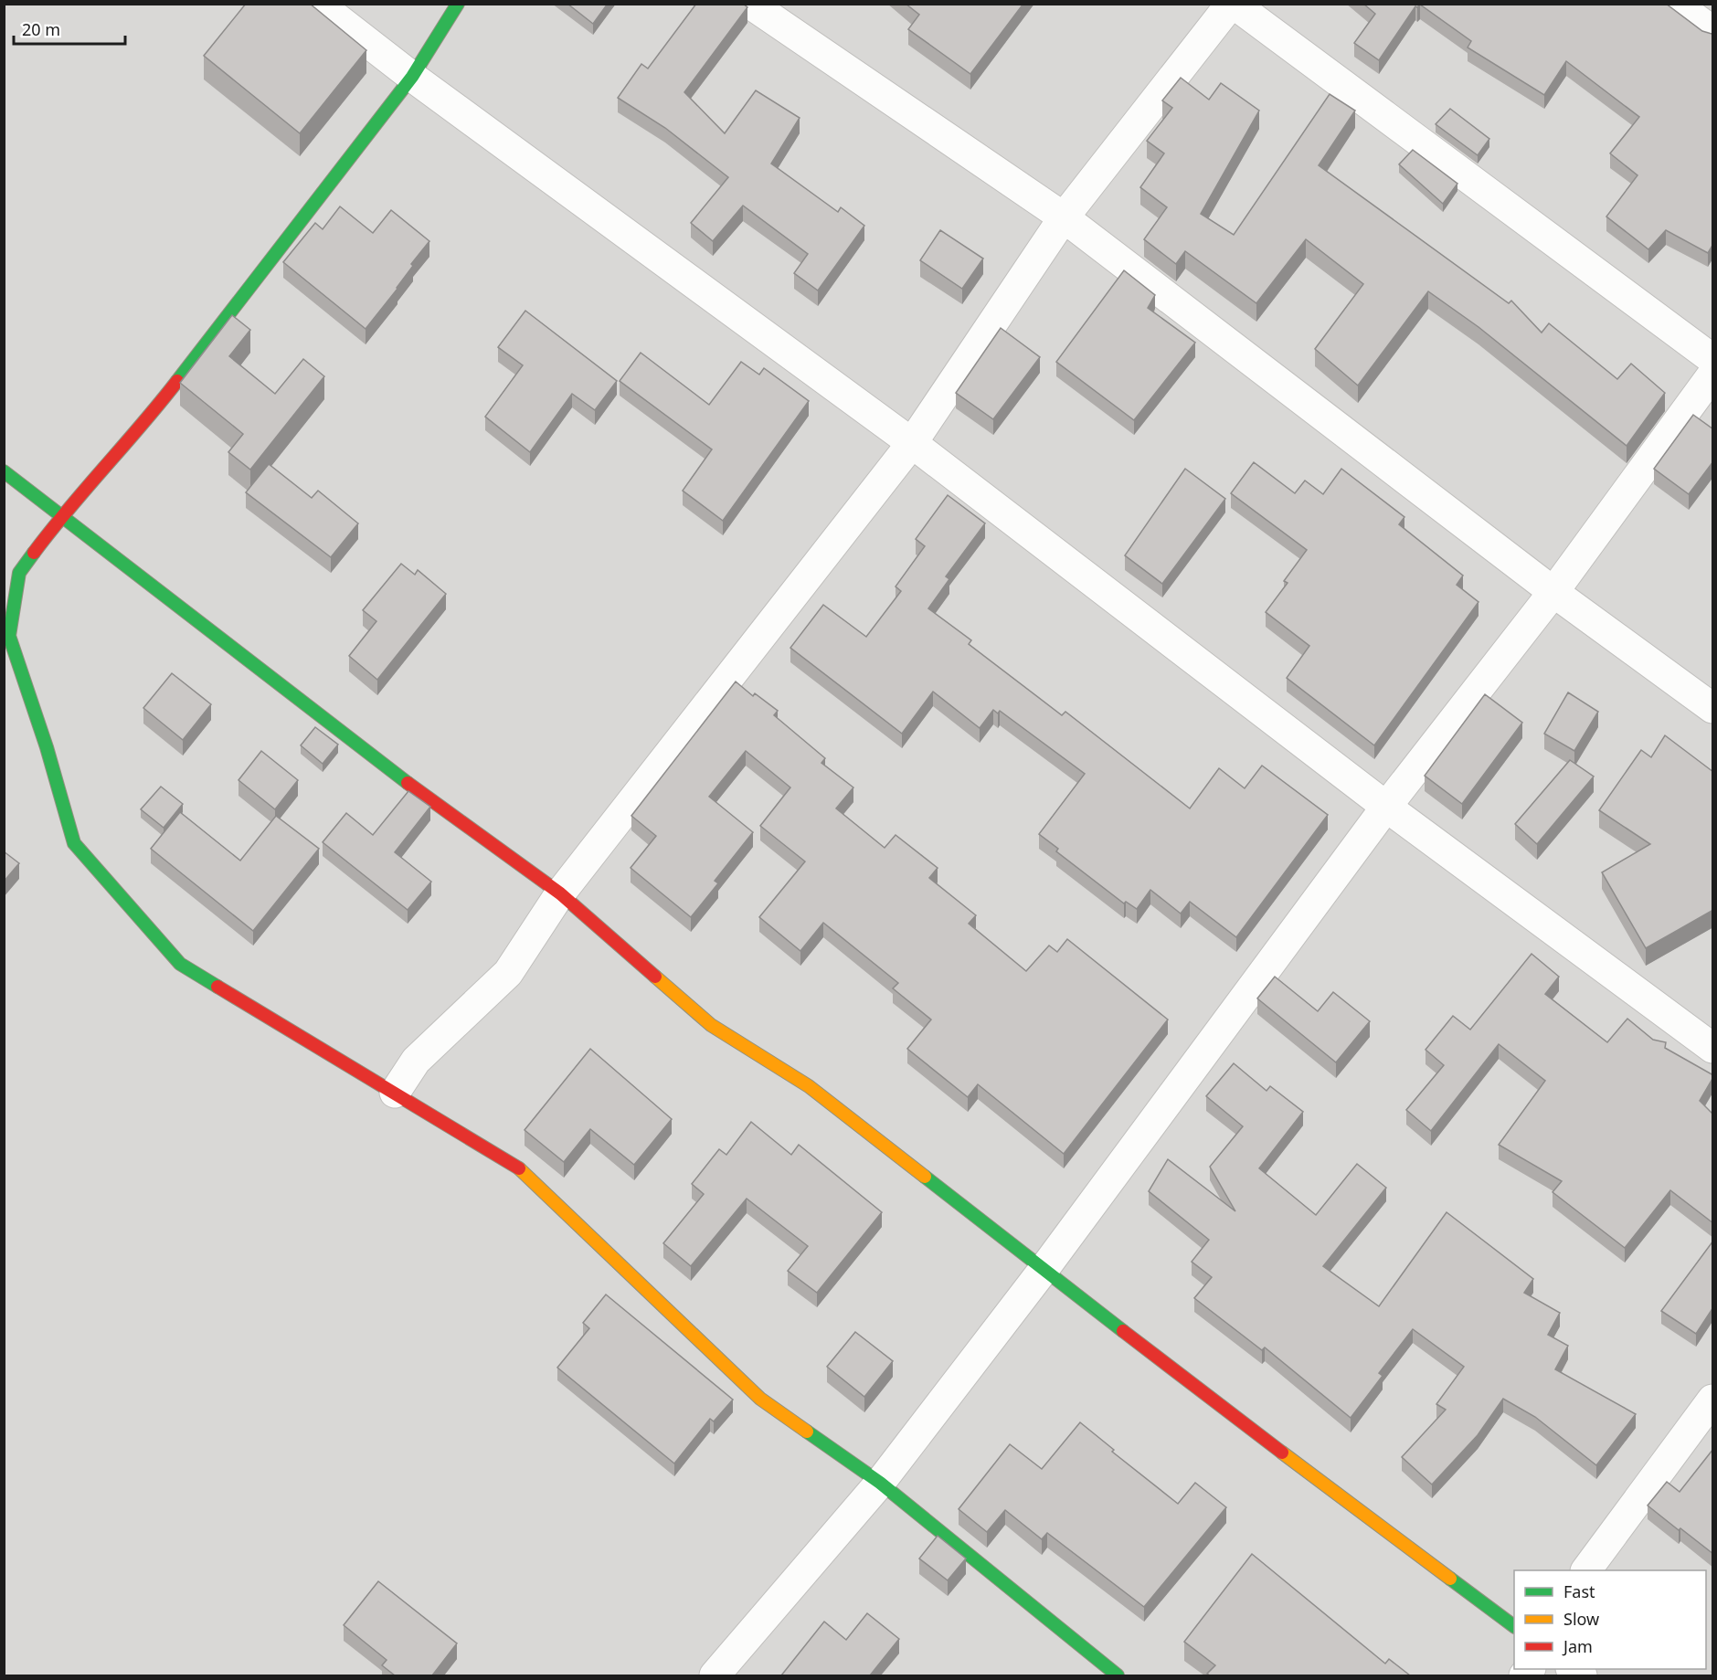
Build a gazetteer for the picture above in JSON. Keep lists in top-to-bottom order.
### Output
{
  "legend": ["Fast", "Slow", "Jam"],
  "scale_bar": "20 m"
}
